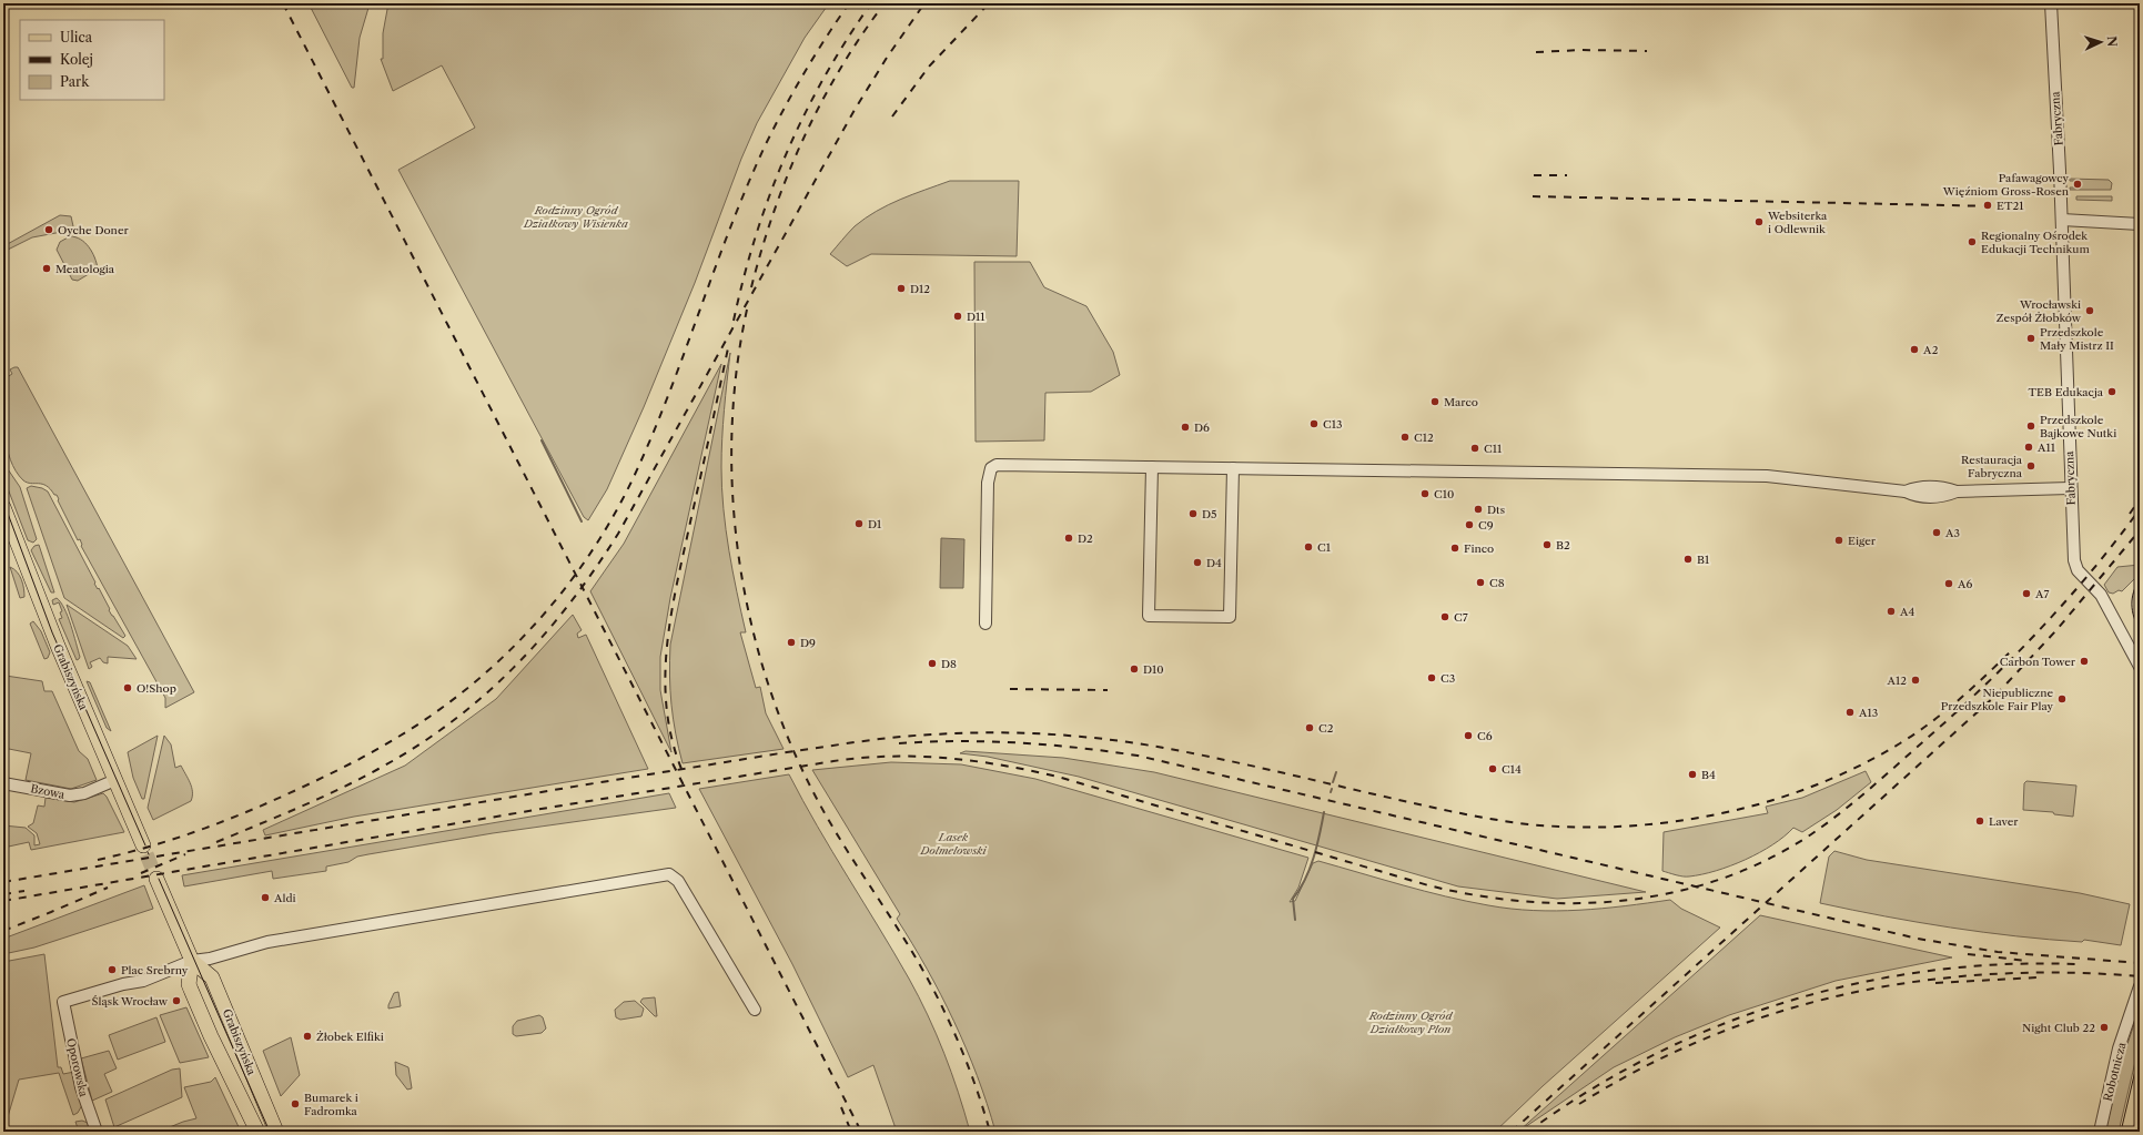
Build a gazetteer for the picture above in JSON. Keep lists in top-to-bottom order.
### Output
{
  "streets": {
    "main road": ["Grabiszyńska"],
    "street": [
      "Fabryczna",
      "Bzowa",
      "Oporowska",
      "Robotnicza"
    ]
  },
  "crossings": [
    ["Grabiszyńska", "Bzowa"],
    ["Grabiszyńska", "Oporowska"]
  ],
  "parks": ["Rodzinny Ogród Działkowy Wisienka", "Lasek Dolmelowski", "Rodzinny Ogród Działkowy Plon"],
  "places": [
    "Pafawagowcy Więźniom Gross-Rosen",
    "ET21",
    "Websiterka i Odlewnik",
    "Oyche Doner",
    "Regionalny Ośrodek Edukacji Technikum",
    "Meatologia",
    "D12",
    "Wrocławski Zespół Żłobków",
    "D11",
    "Przedszkole Mały Mistrz II",
    "A2",
    "TEB Edukacja",
    "Marco",
    "C13",
    "Przedszkole Bajkowe Nutki",
    "D6",
    "C12",
    "A11",
    "C11",
    "Restauracja Fabryczna",
    "C10",
    "Dts",
    "D5",
    "D1",
    "C9",
    "A3",
    "D2",
    "Eiger",
    "B2",
    "C1",
    "Finco",
    "B1",
    "D4",
    "C8",
    "A6",
    "A7",
    "A4",
    "C7",
    "D9",
    "Carbon Tower",
    "D8",
    "D10",
    "C3",
    "A12",
    "O!Shop",
    "Niepubliczne Przedszkole Fair Play",
    "A13",
    "C2",
    "C6",
    "C14",
    "B4",
    "Laver",
    "Aldi",
    "Plac Srebrny",
    "Śląsk Wrocław",
    "Night Club 22",
    "Żłobek Elfiki",
    "Bumarek i Fadromka"
  ],
  "legend": ["Ulica", "Kolej", "Park"],
  "north": "right"
}
